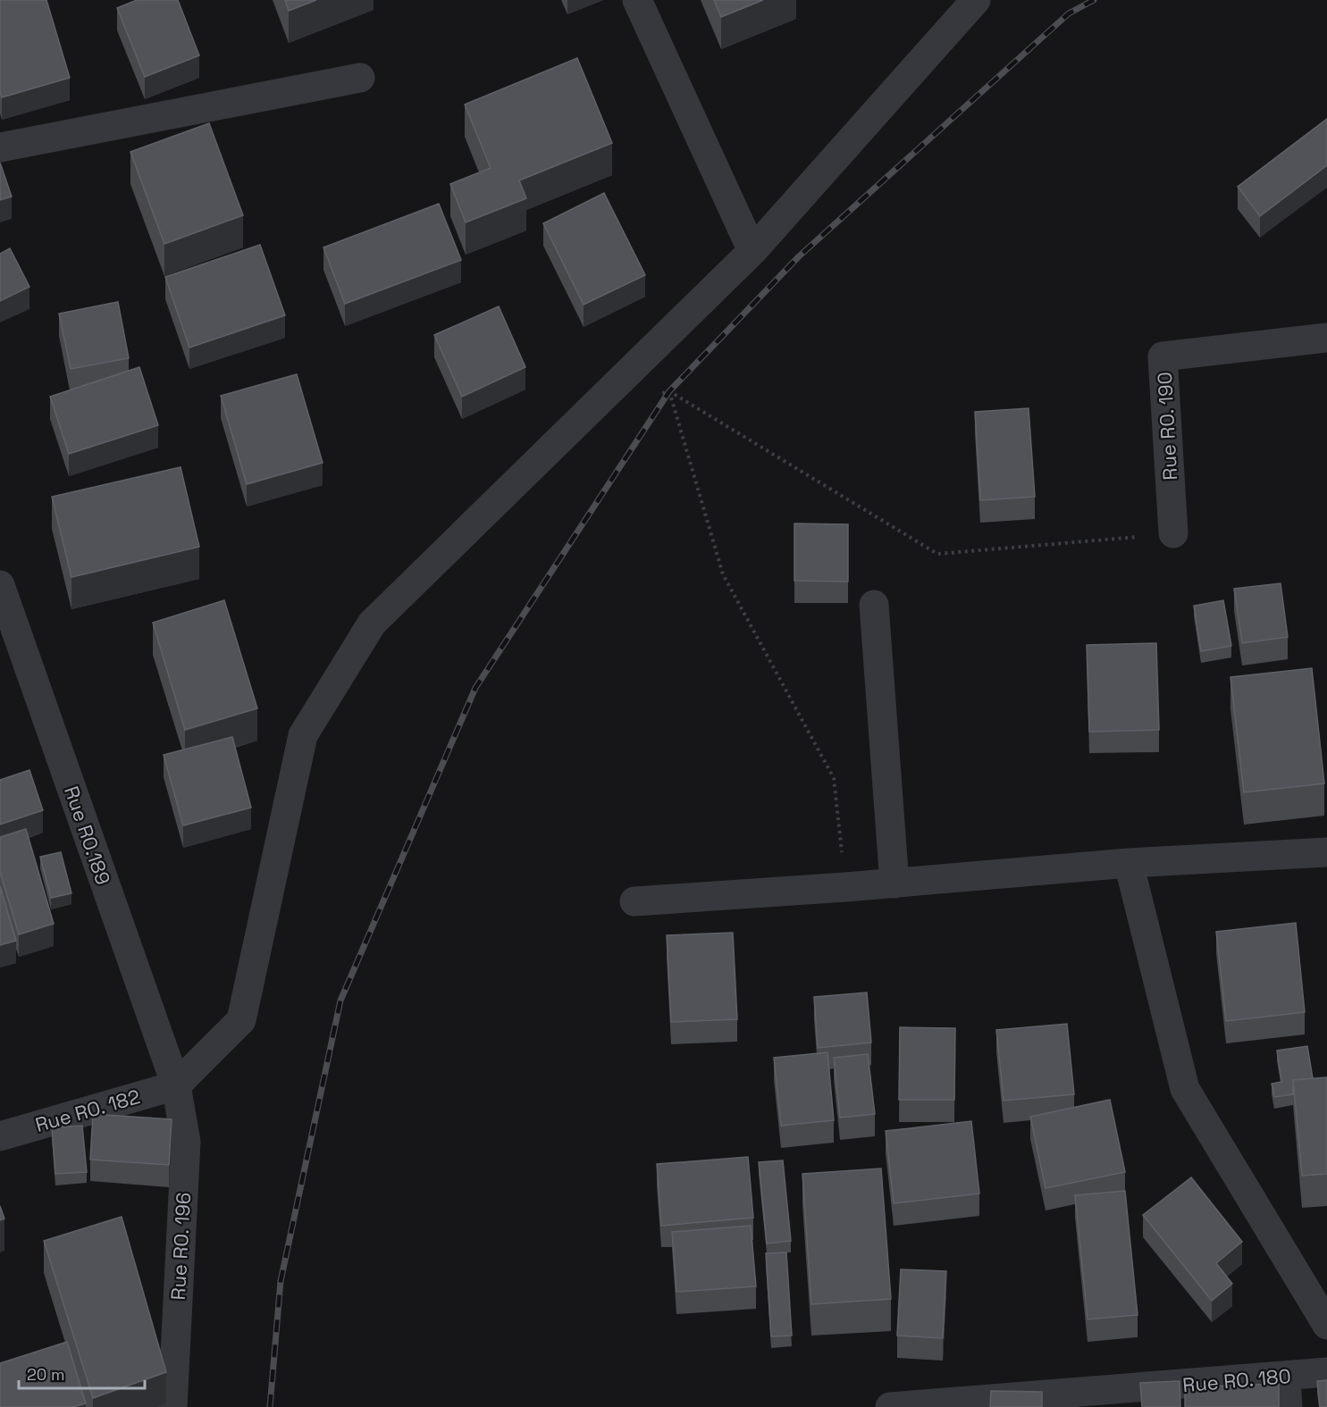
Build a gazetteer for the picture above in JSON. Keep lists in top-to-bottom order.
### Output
{
  "streets": {
    "street": [
      "Rue RO. 190",
      "Rue RO.189",
      "Rue RO. 182",
      "Rue RO. 196",
      "Rue RO. 180"
    ]
  },
  "crossings": [
    ["Rue RO.189", "Rue RO. 182"],
    ["Rue RO.189", "Rue RO. 196"],
    ["Rue RO. 182", "Rue RO. 196"]
  ],
  "scale_bar": "20 m"
}
